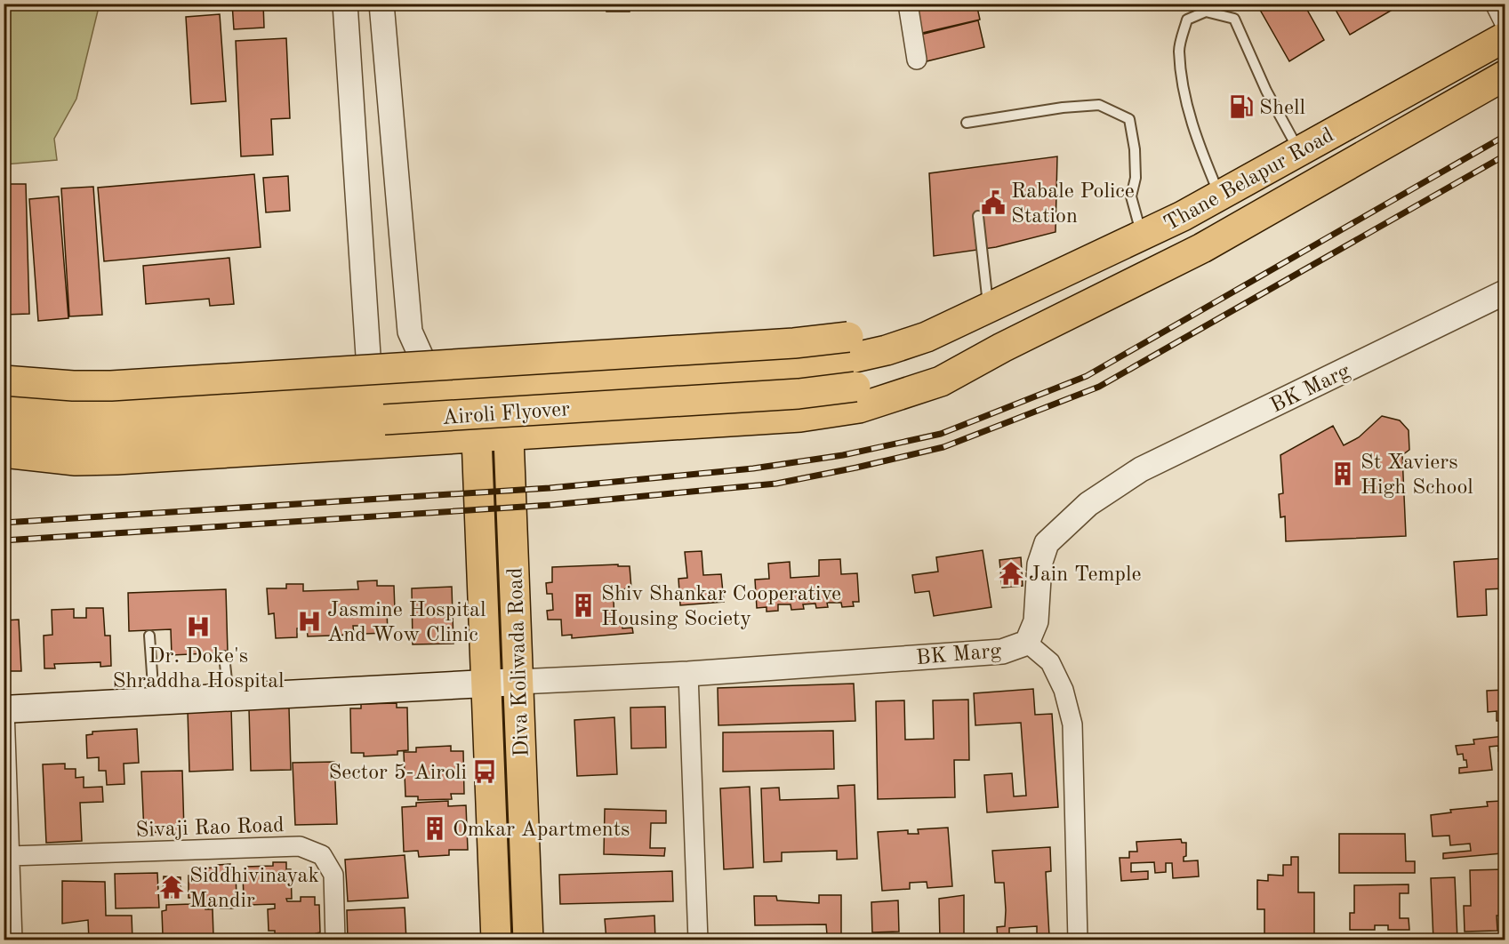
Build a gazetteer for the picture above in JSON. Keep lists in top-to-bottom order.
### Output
{
  "streets": {
    "main road": ["Thane Belapur Road", "Airoli Flyover", "Diva Koliwada Road"],
    "street": ["BK Marg", "Sivaji Rao Road"]
  },
  "crossings": [
    ["Thane Belapur Road", "Airoli Flyover"],
    ["BK Marg", "Diva Koliwada Road"]
  ],
  "places": {
    "fuel station": ["Shell"],
    "public building": ["Rabale Police Station"],
    "building": ["St Xaviers High School", "Shiv Shankar Cooperative Housing Society", "Omkar Apartments"],
    "temple": ["Jain Temple", "Siddhivinayak Mandir"],
    "hospital": ["Jasmine Hospital And Wow Clinic", "Dr. Doke's Shraddha Hospital"],
    "bus stop": ["Sector 5-Airoli"]
  }
}
